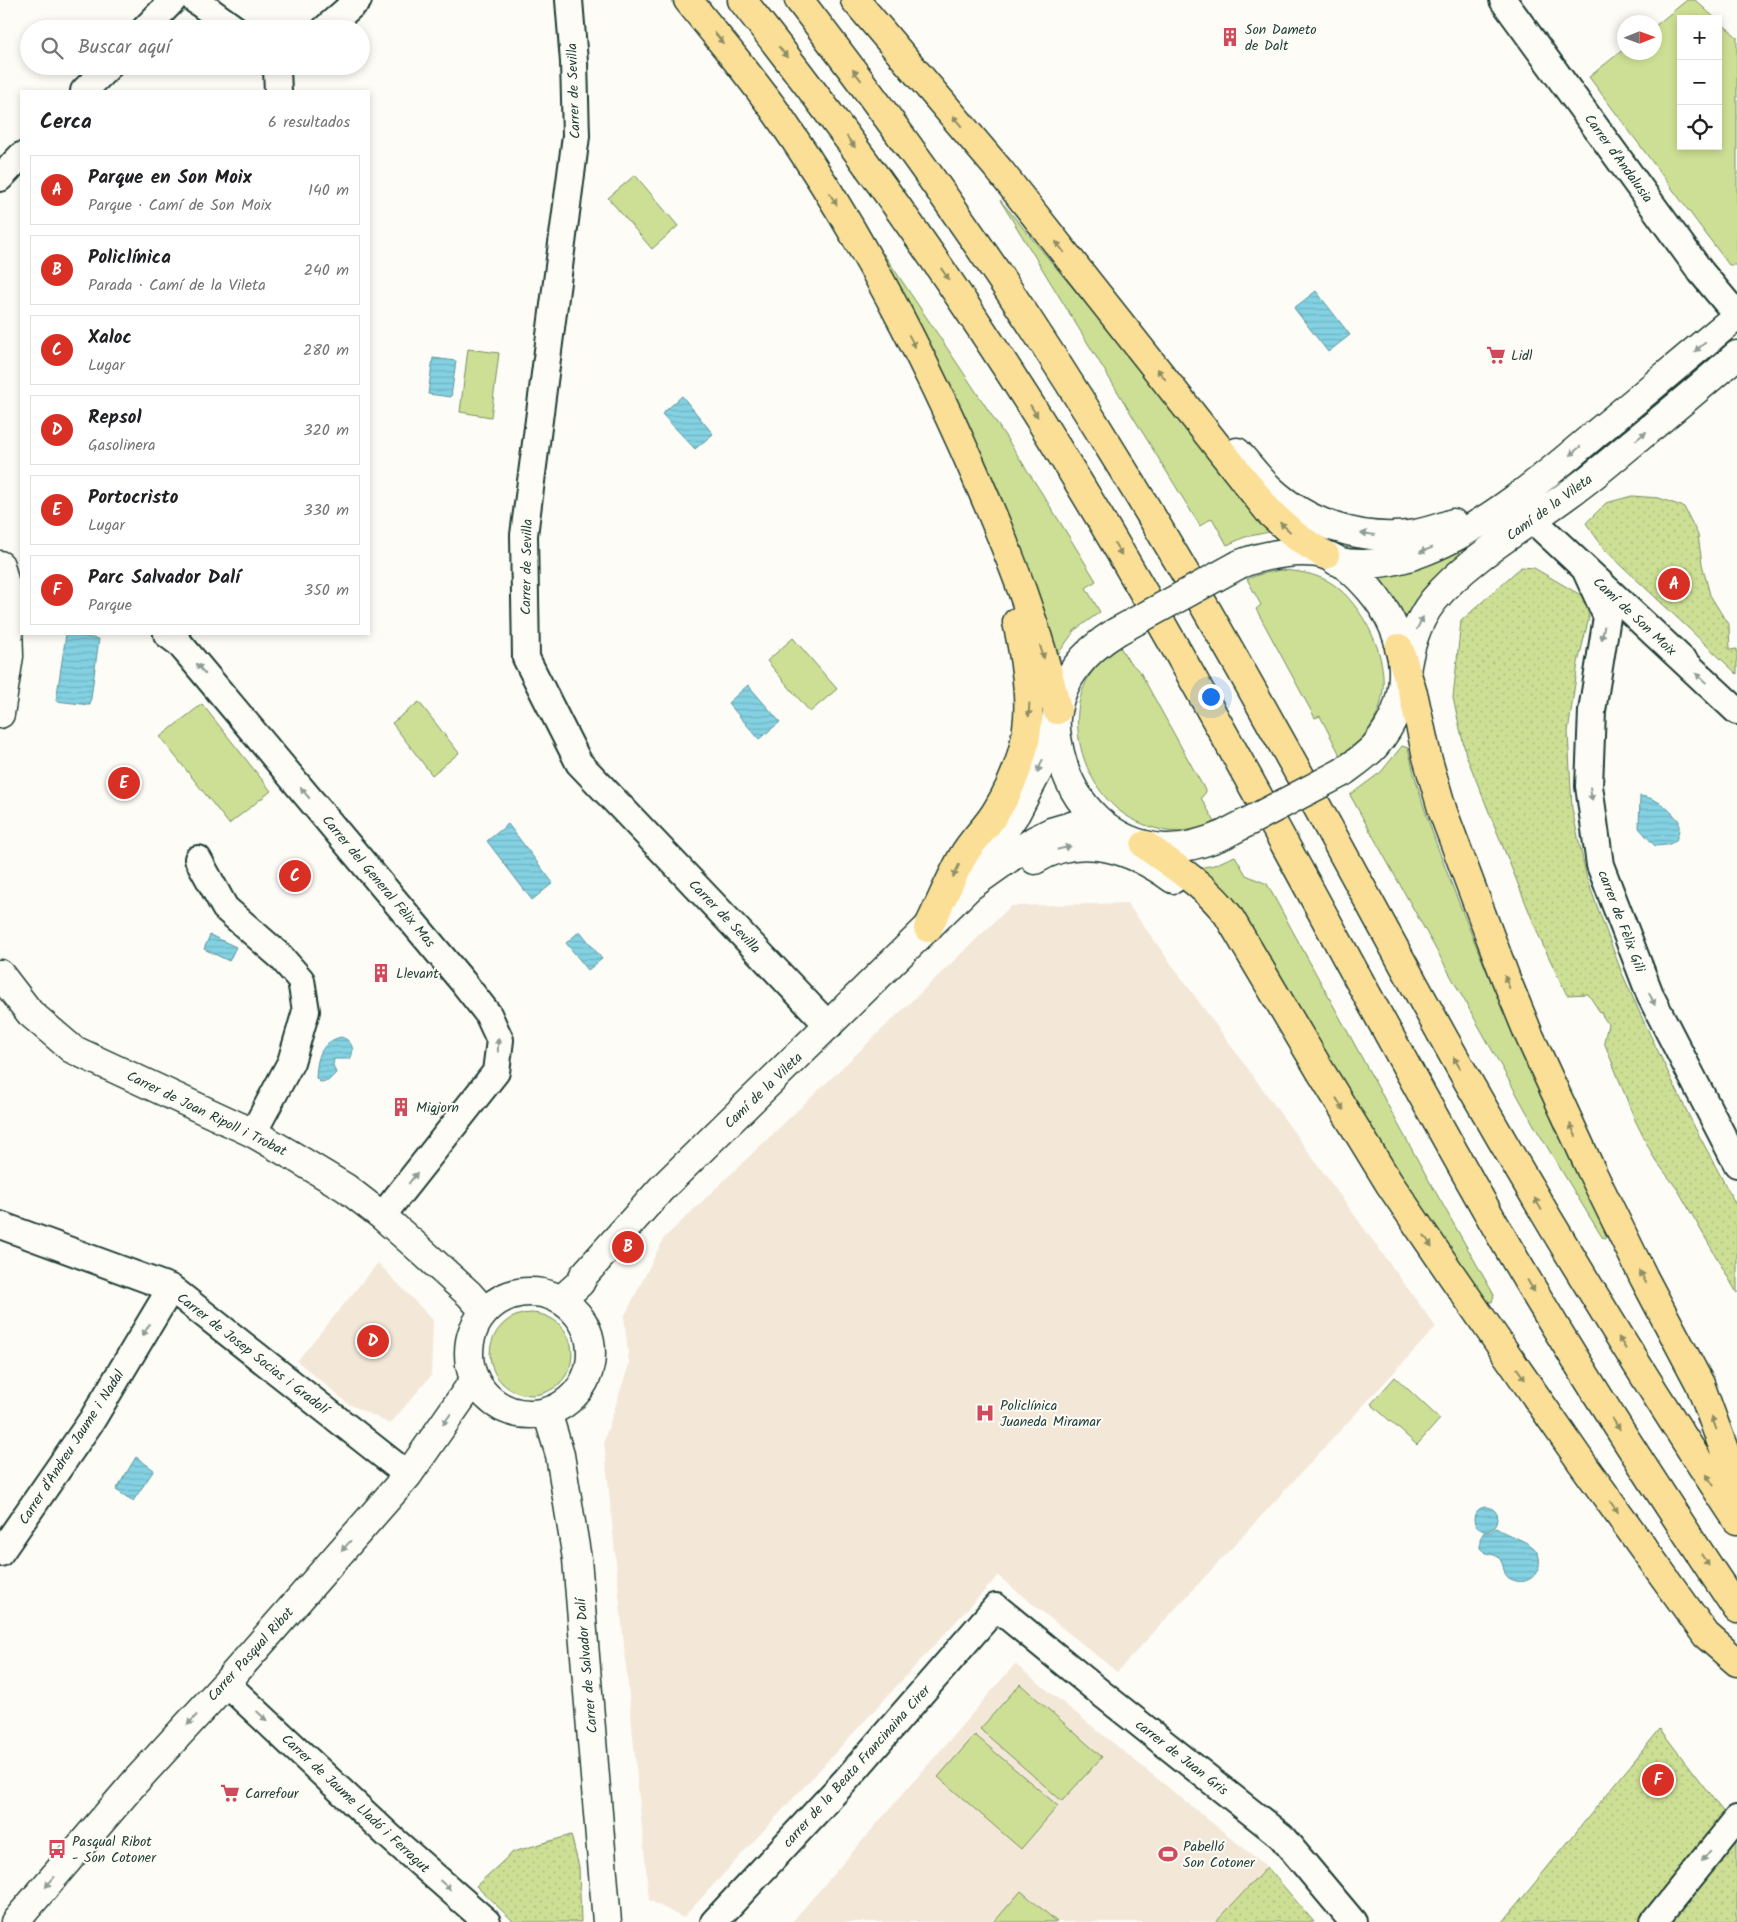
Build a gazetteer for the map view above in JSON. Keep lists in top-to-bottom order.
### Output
{
  "streets": {
    "street": [
      "Carrer de Sevilla",
      "Carrer d'Andalusia",
      "Camí de la Vileta",
      "Camí de Son Moix",
      "Carrer del General Fèlix Mas",
      "carrer de Fèlix Gili",
      "Carrer de Joan Ripoll i Trobat",
      "Carrer de Josep Socias i Gradolí",
      "Carrer d'Andreu Jaume i Nadal",
      "Carrer Pasqual Ribot",
      "Carrer de Salvador Dalí",
      "carrer de Juan Gris",
      "carrer de la Beata Francinaina Cirer",
      "Carrer de Jaume Lladó i Ferragut"
    ]
  },
  "crossings": [
    ["Carrer de Sevilla", "Camí de la Vileta"],
    ["Carrer d'Andalusia", "Camí de la Vileta"],
    ["Camí de la Vileta", "Camí de Son Moix"],
    ["Camí de la Vileta", "Carrer de Joan Ripoll i Trobat"],
    ["Camí de la Vileta", "Carrer Pasqual Ribot"],
    ["Camí de la Vileta", "Carrer de Salvador Dalí"],
    ["Camí de Son Moix", "carrer de Fèlix Gili"],
    ["Carrer del General Fèlix Mas", "Carrer de Joan Ripoll i Trobat"],
    ["Carrer de Joan Ripoll i Trobat", "Carrer Pasqual Ribot"],
    ["Carrer de Joan Ripoll i Trobat", "Carrer de Salvador Dalí"],
    ["Carrer de Josep Socias i Gradolí", "Carrer d'Andreu Jaume i Nadal"],
    ["Carrer de Josep Socias i Gradolí", "Carrer Pasqual Ribot"],
    ["Carrer Pasqual Ribot", "Carrer de Salvador Dalí"],
    ["Carrer Pasqual Ribot", "Carrer de Jaume Lladó i Ferragut"],
    ["carrer de Juan Gris", "carrer de la Beata Francinaina Cirer"]
  ],
  "one_way": [
    "Camí de Son Moix",
    "Carrer del General Fèlix Mas",
    "carrer de Fèlix Gili",
    "Carrer d'Andreu Jaume i Nadal",
    "Carrer Pasqual Ribot",
    "Carrer de Jaume Lladó i Ferragut"
  ],
  "places": {
    "building": ["Son Dameto de Dalt", "Llevant", "Migjorn"],
    "supermarket": ["Lidl", "Carrefour"],
    "hospital": ["Policlínica Juaneda Miramar"],
    "bus stop": ["Pasqual Ribot - Son Cotoner"],
    "sports": ["Pabelló Son Cotoner"]
  },
  "north": "right",
  "page": {
    "map_buttons": ["+", "−"],
    "search": "Buscar aquí",
    "heading": ["Cerca", "6 resultados"],
    "list": [
      {
        "mark": "A",
        "name": "Parque en Son Moix",
        "note": "Parque · Camí de Son Moix",
        "value": "140 m"
      },
      {
        "mark": "B",
        "name": "Policlínica",
        "note": "Parada · Camí de la Vileta",
        "value": "240 m"
      },
      {
        "mark": "C",
        "name": "Xaloc",
        "note": "Lugar",
        "value": "280 m"
      },
      {
        "mark": "D",
        "name": "Repsol",
        "note": "Gasolinera",
        "value": "320 m"
      },
      {
        "mark": "E",
        "name": "Portocristo",
        "note": "Lugar",
        "value": "330 m"
      },
      {
        "mark": "F",
        "name": "Parc Salvador Dalí",
        "note": "Parque",
        "value": "350 m"
      }
    ],
    "pins": [
      "A",
      "E",
      "C",
      "B",
      "D",
      "F"
    ]
  }
}
